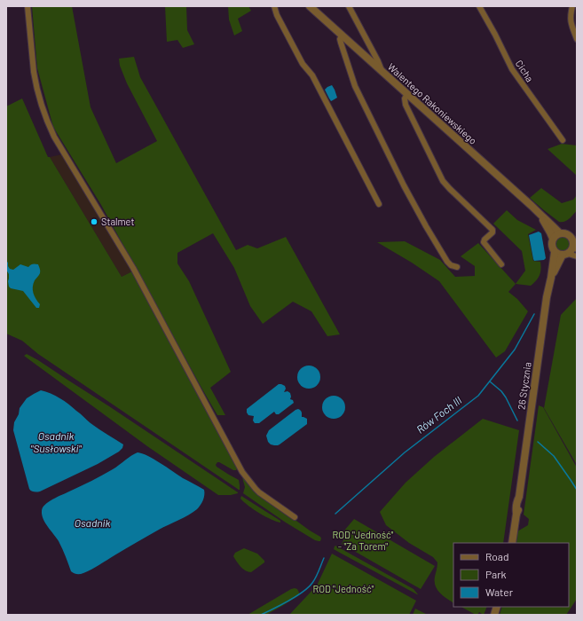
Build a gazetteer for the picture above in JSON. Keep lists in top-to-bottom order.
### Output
{
  "streets": {
    "street": ["Cicha", "Walentego Rakoniewskiego", "26 Stycznia"]
  },
  "crossings": [
    ["Walentego Rakoniewskiego", "26 Stycznia"]
  ],
  "water": ["Rów Foch III", "Osadnik \"Susłowski\"", "Osadnik"],
  "parks": ["ROD \"Jedność\" - \"Za Torem\"", "ROD \"Jedność\""],
  "places": ["Stalmet"],
  "legend": ["Road", "Park", "Water"]
}
